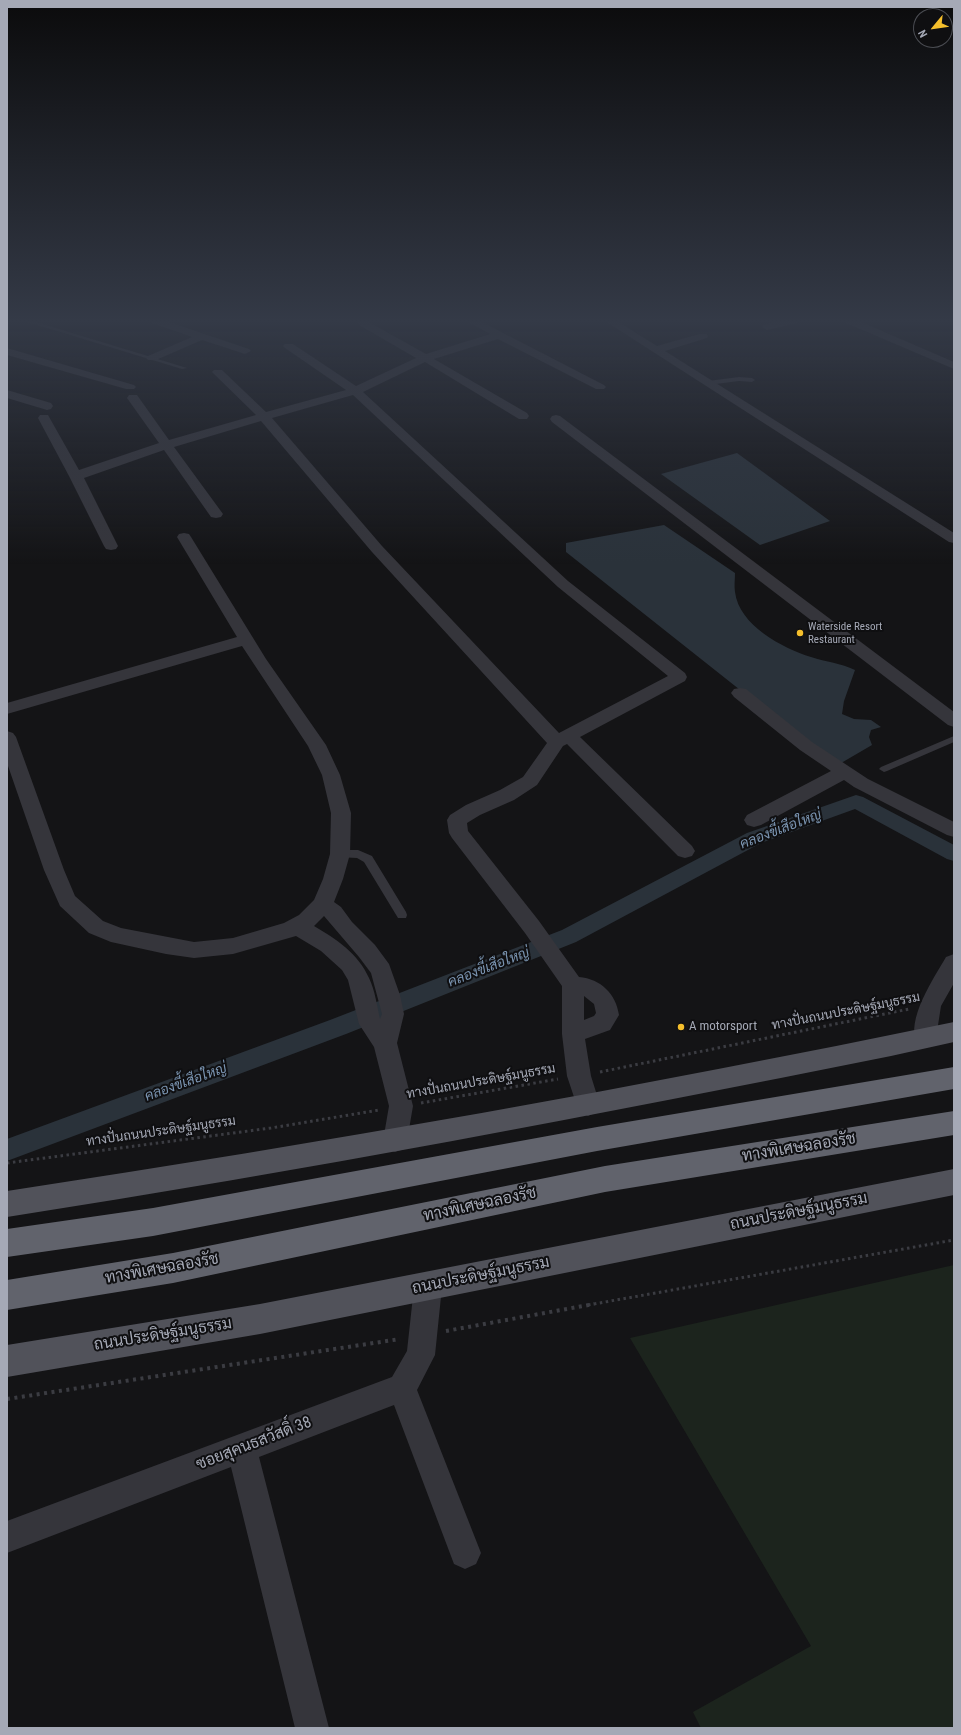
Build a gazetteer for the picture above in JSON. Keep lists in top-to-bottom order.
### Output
{
  "streets": {
    "highway": ["ทางพิเศษฉลองรัช"],
    "main road": ["ถนนประดิษฐ์มนูธรรม"],
    "street": ["ซอยสุคนธสวัสดิ์ 38"],
    "path": ["ทางปั่นถนนประดิษฐ์มนูธรรม"]
  },
  "water": ["คลองขี้เสือใหญ่"],
  "places": ["Waterside Resort Restaurant", "A motorsport"],
  "north": "bottom left"
}
